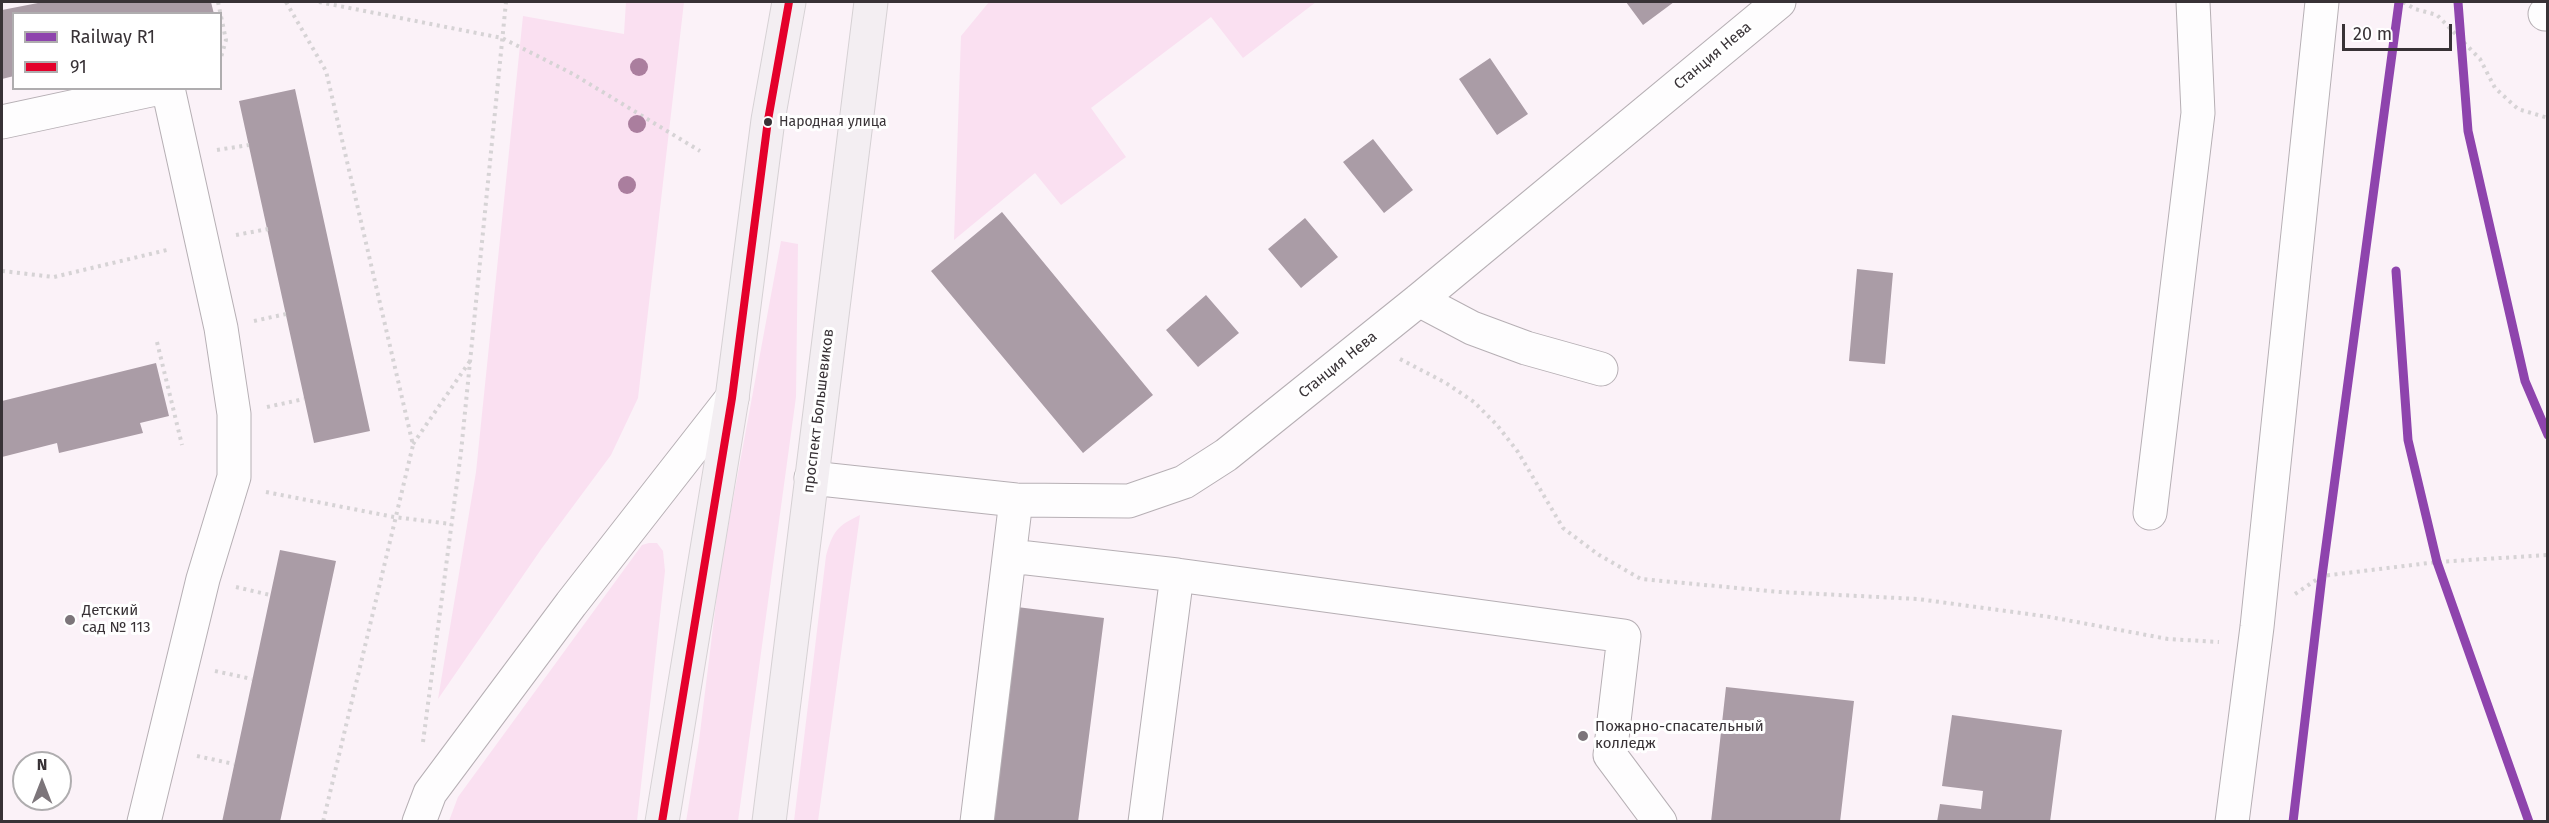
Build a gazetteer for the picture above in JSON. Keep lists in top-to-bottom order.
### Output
{
  "streets": {
    "main road": ["проспект Большевиков"],
    "street": ["Станция Нева"]
  },
  "crossings": [
    ["Станция Нева", "проспект Большевиков"]
  ],
  "places": ["Народная улица", "Детский сад № 113", "Пожарно-спасательный колледж"],
  "lines": ["rail line R1", "transit line 91"],
  "legend": ["Railway R1", "91"],
  "scale_bar": "20 m",
  "north": "top"
}
